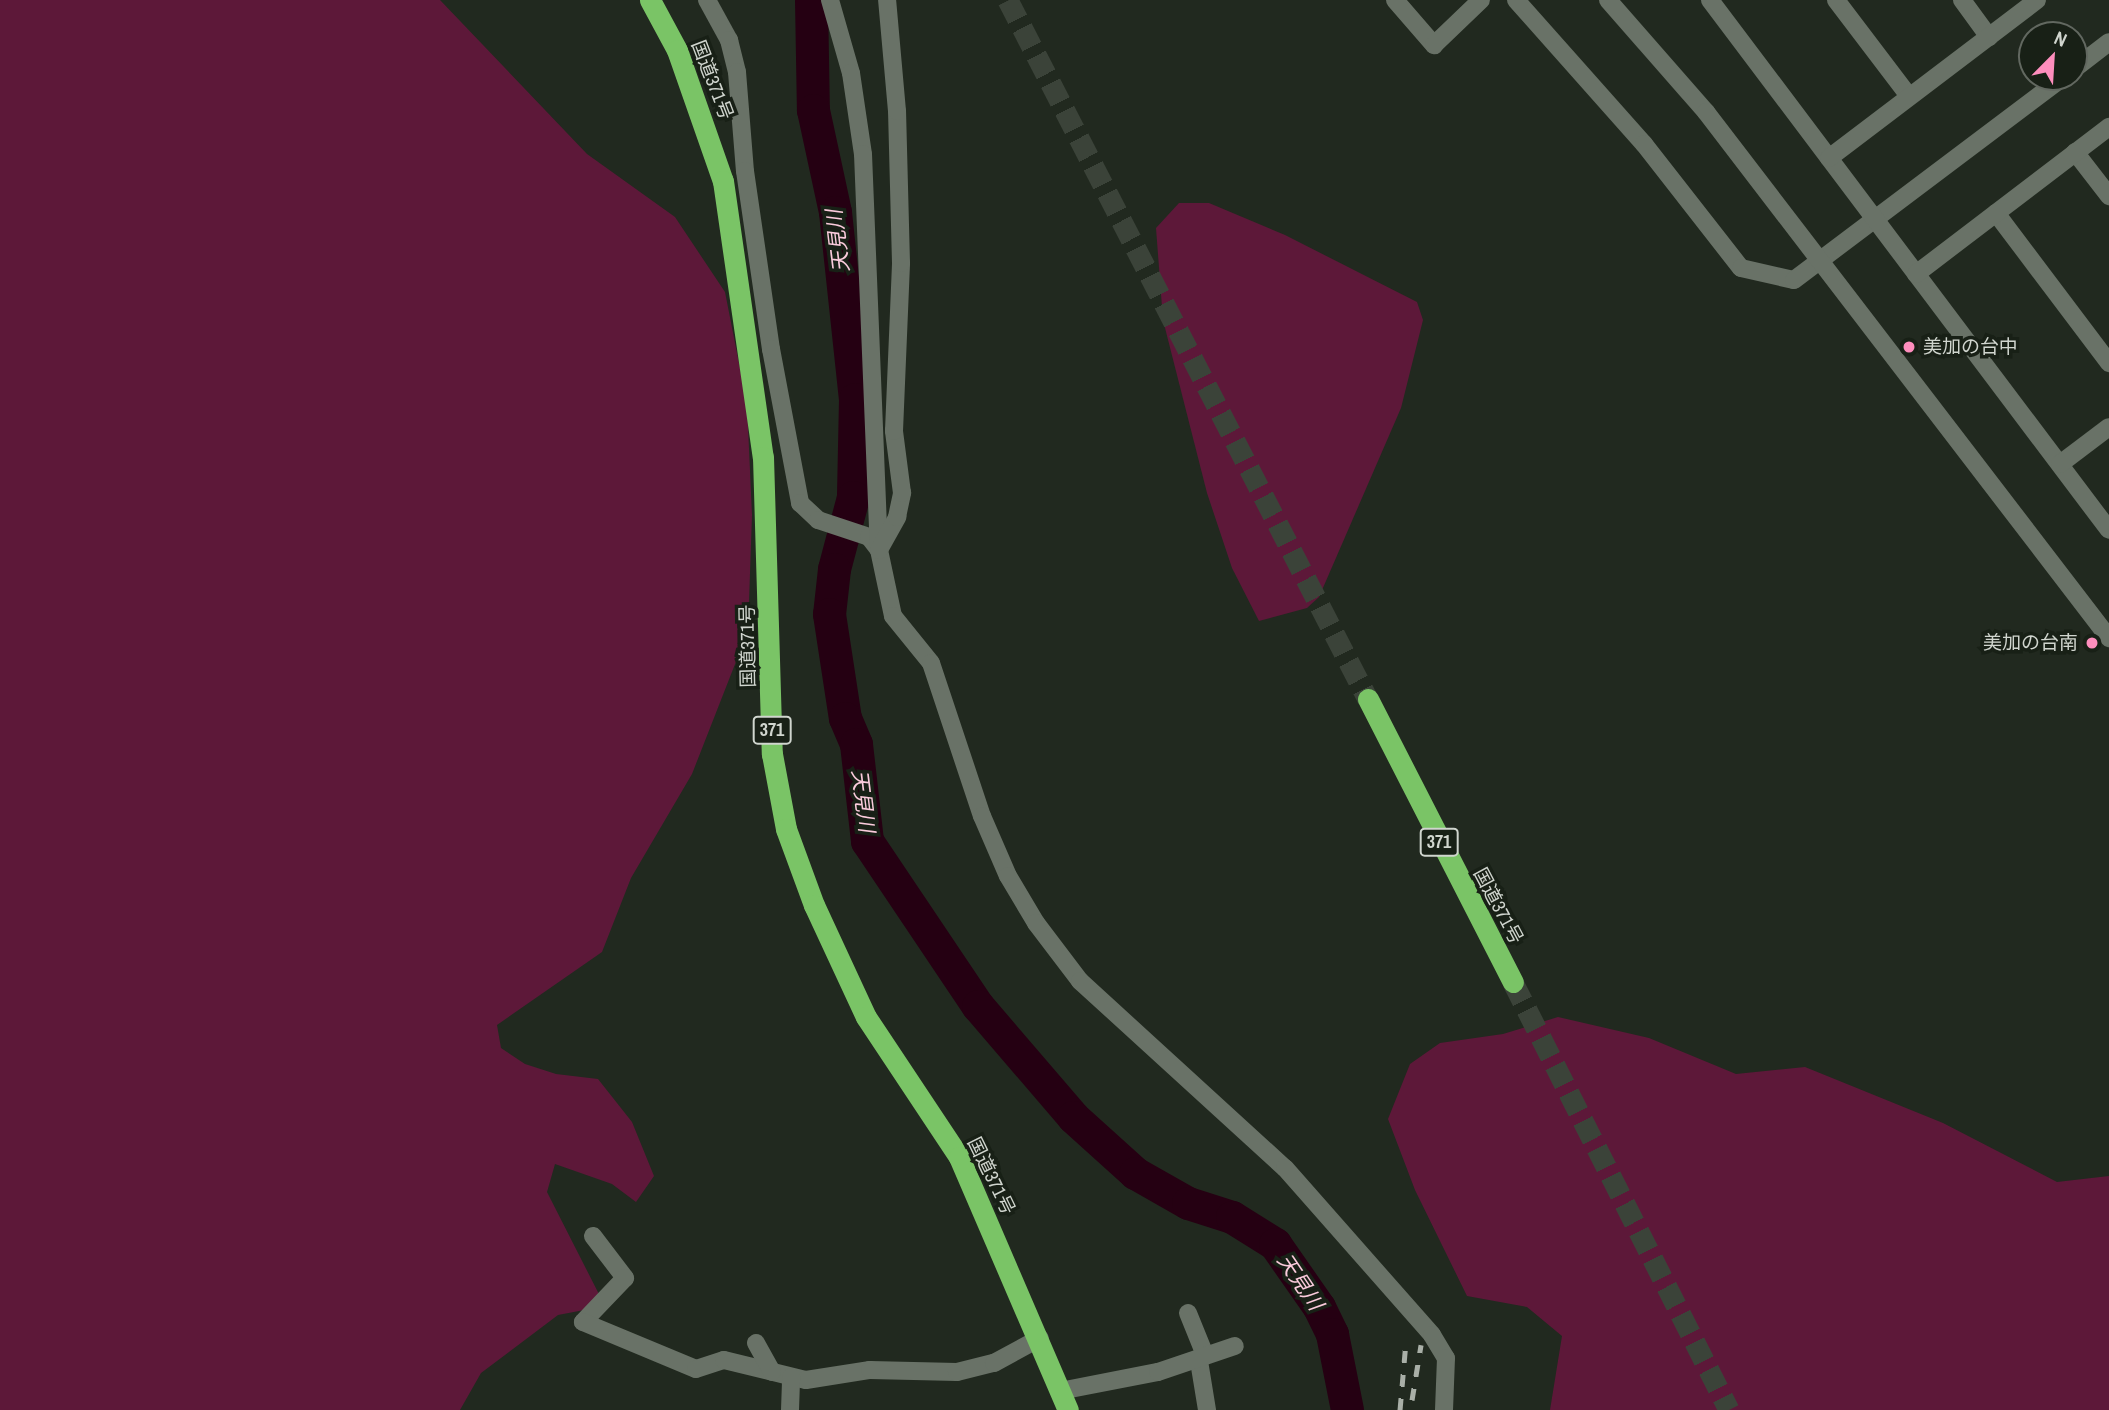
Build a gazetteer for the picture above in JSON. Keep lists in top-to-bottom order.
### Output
{
  "streets": {
    "highway": ["国道371号", "371"]
  },
  "water": ["天見川"],
  "places": ["美加の台中", "美加の台南"],
  "north": "top right"
}
